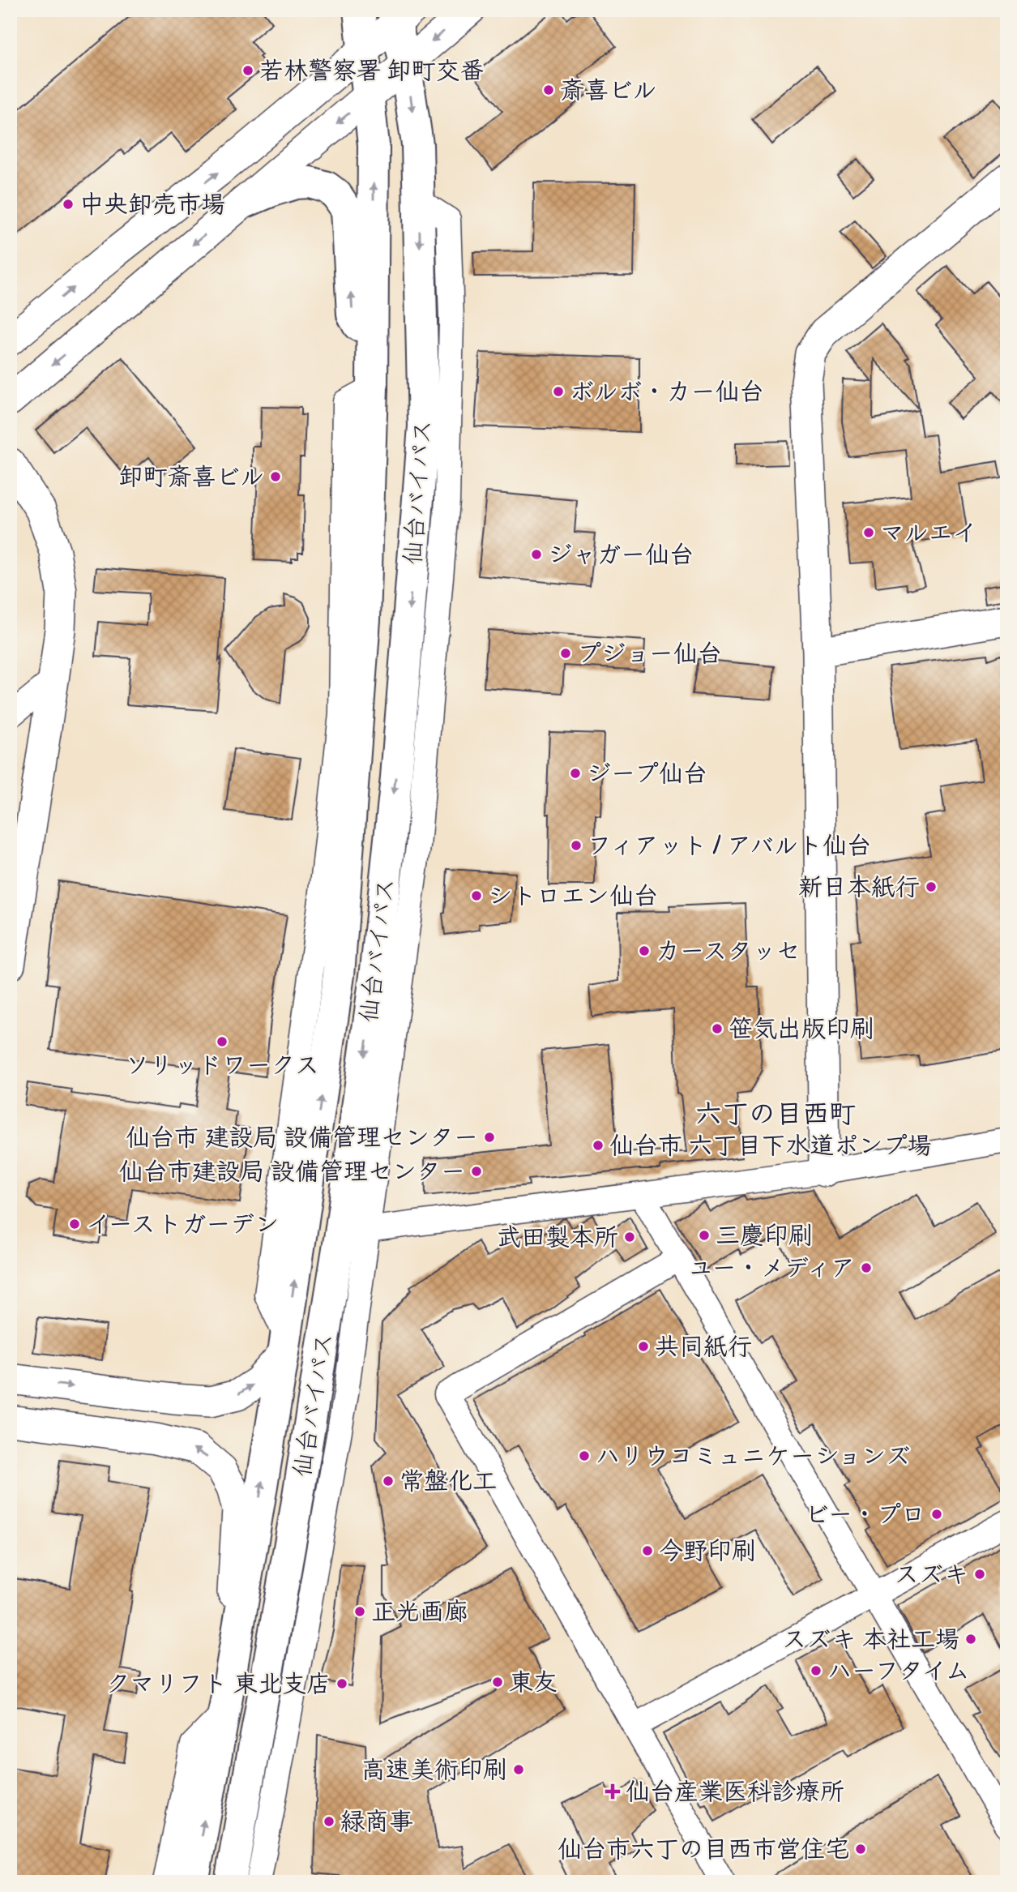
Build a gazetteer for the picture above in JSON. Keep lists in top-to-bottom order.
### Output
{
  "streets": {
    "highway": ["仙台バイパス"]
  },
  "districts": ["六丁の目西町"],
  "places": {
    "other": [
      "若林警察署 卸町交番",
      "斎喜ビル",
      "中央卸売市場",
      "ボルボ・カー仙台",
      "卸町斎喜ビル",
      "マルエイ",
      "ジャガー仙台",
      "プジョー仙台",
      "ジープ仙台",
      "フィアット / アバルト仙台",
      "新日本紙行",
      "シトロエン仙台",
      "カースタッセ",
      "笹気出版印刷",
      "ソリッドワークス",
      "仙台市 建設局 設備管理センター",
      "仙台市 六丁目下水道ポンプ場",
      "仙台市建設局 設備管理センター",
      "イーストガーデン",
      "三慶印刷",
      "武田製本所",
      "ユー・メディア",
      "共同紙行",
      "ハリウコミュニケーションズ",
      "常盤化工",
      "ビー・プロ",
      "今野印刷",
      "スズキ",
      "正光画廊",
      "スズキ 本社工場",
      "ハーフタイム",
      "東友",
      "クマリフト 東北支店",
      "高速美術印刷",
      "緑商事",
      "仙台市六丁の目西市営住宅"
    ],
    "health": ["仙台産業医科診療所"]
  }
}
